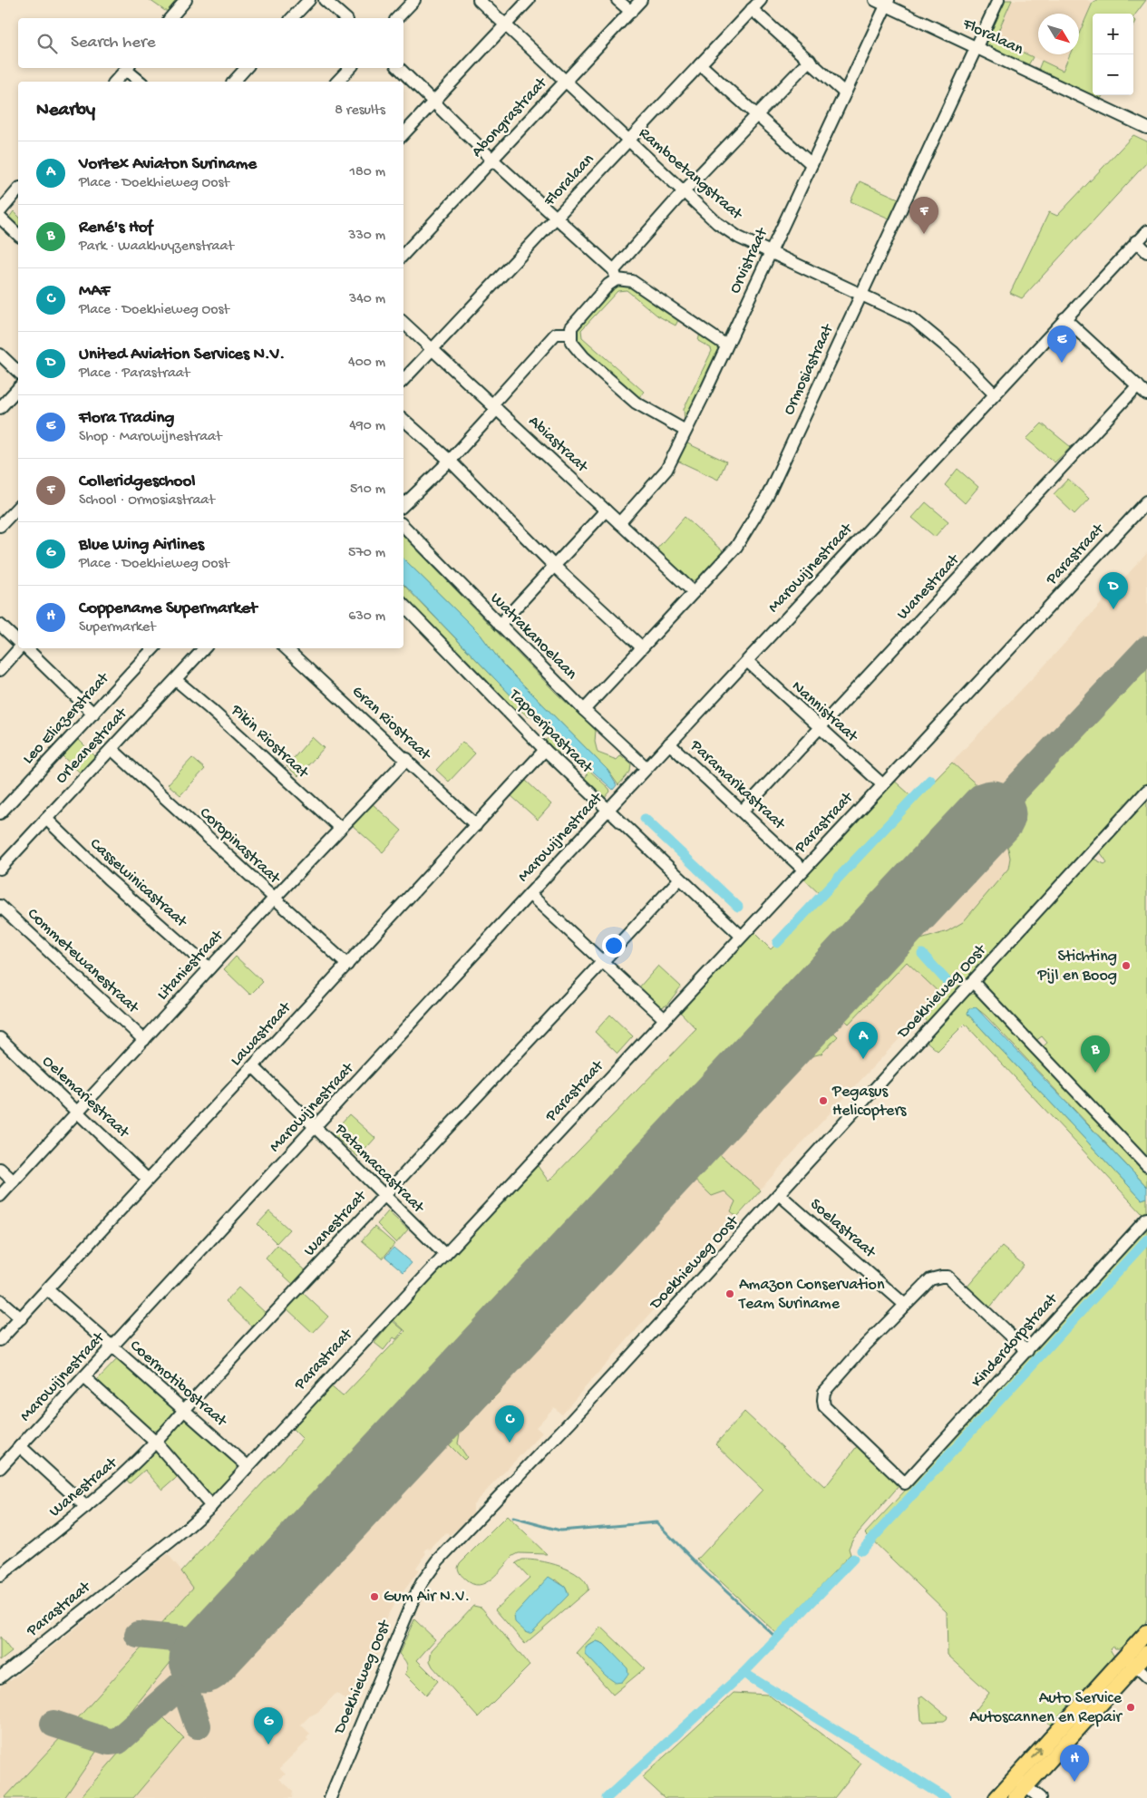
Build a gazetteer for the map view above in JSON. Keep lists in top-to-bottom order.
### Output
{
  "streets": {
    "street": [
      "Floralaan",
      "Abongrastraat",
      "Ramboetangstraat",
      "Orvistraat",
      "Ormosiastraat",
      "Abiastraat",
      "Parastraat",
      "Marowijnestraat",
      "Wanestraat",
      "Watrakanoelaan",
      "Nannistraat",
      "Leo Eliazerstraat",
      "Gran Riostraat",
      "Tapoeripastraat",
      "Pikin Riostraat",
      "Orleanestraat",
      "Paramarikastraat",
      "Coropinastraat",
      "Cassewinicastraat",
      "Commetewanestraat",
      "Litaniestraat",
      "Doekhieweg Oost",
      "Lawastraat",
      "Oelemariestraat",
      "Patamaccastraat",
      "Soelastraat",
      "Kinderdorpstraat",
      "Coermotibostraat"
    ]
  },
  "crossings": [
    ["Floralaan", "Ramboetangstraat"],
    ["Floralaan", "Orvistraat"],
    ["Floralaan", "Ormosiastraat"],
    ["Floralaan", "Abiastraat"],
    ["Abongrastraat", "Ramboetangstraat"],
    ["Ramboetangstraat", "Orvistraat"],
    ["Ramboetangstraat", "Ormosiastraat"],
    ["Ramboetangstraat", "Marowijnestraat"],
    ["Orvistraat", "Abiastraat"],
    ["Ormosiastraat", "Abiastraat"],
    ["Ormosiastraat", "Watrakanoelaan"],
    ["Parastraat", "Nannistraat"],
    ["Parastraat", "Tapoeripastraat"],
    ["Parastraat", "Paramarikastraat"],
    ["Parastraat", "Patamaccastraat"],
    ["Parastraat", "Coermotibostraat"],
    ["Marowijnestraat", "Watrakanoelaan"],
    ["Marowijnestraat", "Nannistraat"],
    ["Marowijnestraat", "Tapoeripastraat"],
    ["Marowijnestraat", "Paramarikastraat"],
    ["Marowijnestraat", "Patamaccastraat"],
    ["Marowijnestraat", "Coermotibostraat"],
    ["Wanestraat", "Nannistraat"],
    ["Wanestraat", "Tapoeripastraat"],
    ["Wanestraat", "Paramarikastraat"],
    ["Wanestraat", "Patamaccastraat"],
    ["Wanestraat", "Coermotibostraat"],
    ["Gran Riostraat", "Litaniestraat"],
    ["Gran Riostraat", "Lawastraat"],
    ["Tapoeripastraat", "Lawastraat"],
    ["Pikin Riostraat", "Orleanestraat"],
    ["Pikin Riostraat", "Litaniestraat"],
    ["Orleanestraat", "Coropinastraat"],
    ["Orleanestraat", "Cassewinicastraat"],
    ["Coropinastraat", "Litaniestraat"],
    ["Coropinastraat", "Lawastraat"],
    ["Cassewinicastraat", "Litaniestraat"],
    ["Commetewanestraat", "Litaniestraat"],
    ["Litaniestraat", "Oelemariestraat"],
    ["Doekhieweg Oost", "Soelastraat"],
    ["Lawastraat", "Oelemariestraat"],
    ["Lawastraat", "Patamaccastraat"],
    ["Lawastraat", "Coermotibostraat"],
    ["Soelastraat", "Kinderdorpstraat"]
  ],
  "places": [
    "Stichting Pijl en Boog",
    "Pegasus Helicopters",
    "Amazon Conservation Team Suriname",
    "Gum Air N.V.",
    "Auto Service Autoscannen en Repair"
  ],
  "north": "bottom right",
  "page": {
    "map_buttons": ["+", "−"],
    "search": "Search here",
    "heading": ["Nearby", "8 results"],
    "list": [
      {
        "mark": "A",
        "name": "Vortex Aviaton Suriname",
        "note": "Place · Doekhieweg Oost",
        "value": "180 m"
      },
      {
        "mark": "B",
        "name": "René's Hof",
        "note": "Park · Waakhuyzenstraat",
        "value": "330 m"
      },
      {
        "mark": "C",
        "name": "MAF",
        "note": "Place · Doekhieweg Oost",
        "value": "340 m"
      },
      {
        "mark": "D",
        "name": "United Aviation Services N.V.",
        "note": "Place · Parastraat",
        "value": "400 m"
      },
      {
        "mark": "E",
        "name": "Flora Trading",
        "note": "Shop · Marowijnestraat",
        "value": "490 m"
      },
      {
        "mark": "F",
        "name": "Colleridgeschool",
        "note": "School · Ormosiastraat",
        "value": "510 m"
      },
      {
        "mark": "G",
        "name": "Blue Wing Airlines",
        "note": "Place · Doekhieweg Oost",
        "value": "570 m"
      },
      {
        "mark": "H",
        "name": "Coppename Supermarket",
        "note": "Supermarket",
        "value": "630 m"
      }
    ],
    "pins": [
      "F",
      "E",
      "D",
      "A",
      "B",
      "C",
      "G",
      "H"
    ]
  }
}
